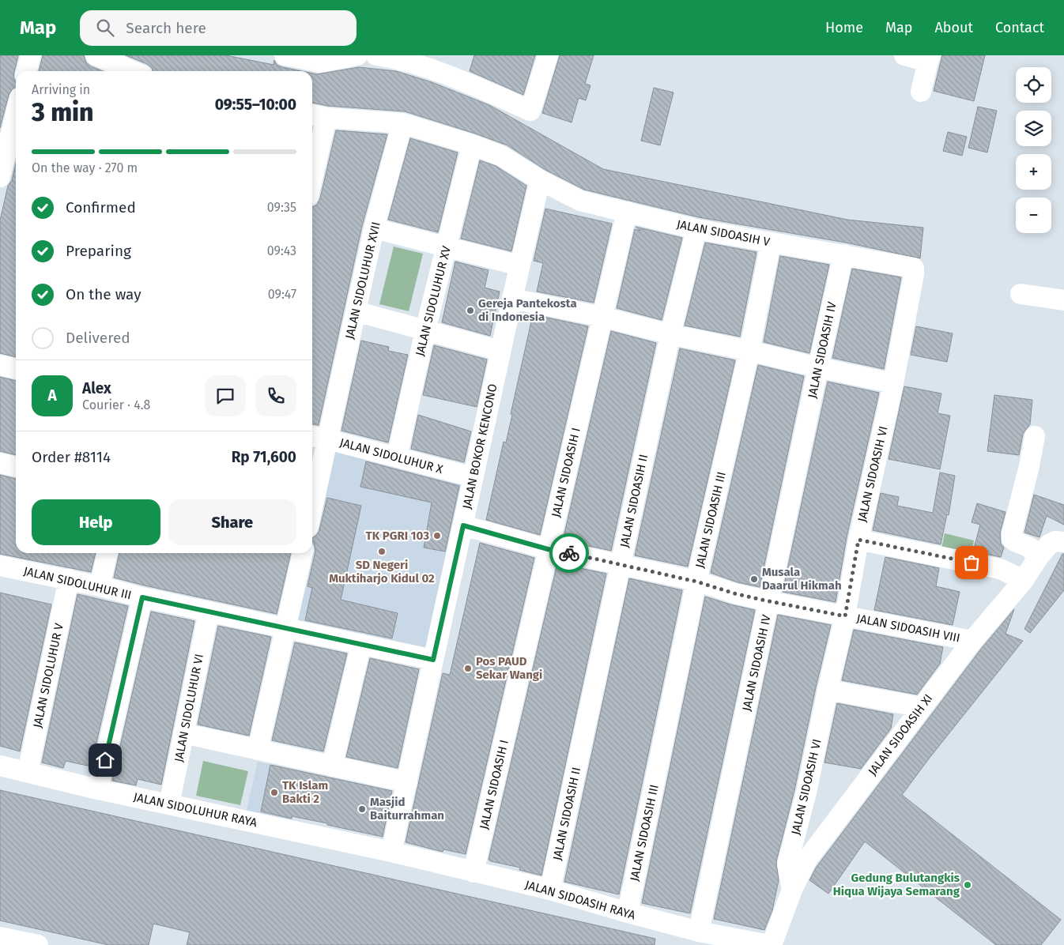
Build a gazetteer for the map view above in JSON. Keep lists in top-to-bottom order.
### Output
{
  "streets": {
    "street": [
      "JALAN SIDOASIH V",
      "JALAN SIDOLUHUR XVII",
      "JALAN SIDOLUHUR XV",
      "JALAN SIDOASIH IV",
      "JALAN BOKOR KENCONO",
      "JALAN SIDOLUHUR X",
      "JALAN SIDOASIH I",
      "JALAN SIDOASIH VI",
      "JALAN SIDOASIH II",
      "JALAN SIDOASIH III",
      "JALAN SIDOLUHUR III",
      "JALAN SIDOASIH VIII",
      "JALAN SIDOLUHUR V",
      "JALAN SIDOLUHUR VI",
      "JALAN SIDOASIH XI",
      "JALAN SIDOLUHUR RAYA",
      "JALAN SIDOASIH RAYA"
    ]
  },
  "crossings": [
    ["JALAN SIDOASIH V", "JALAN SIDOLUHUR XVII"],
    ["JALAN SIDOASIH V", "JALAN SIDOLUHUR XV"],
    ["JALAN SIDOASIH V", "JALAN SIDOASIH IV"],
    ["JALAN SIDOASIH V", "JALAN BOKOR KENCONO"],
    ["JALAN SIDOASIH V", "JALAN SIDOASIH I"],
    ["JALAN SIDOASIH V", "JALAN SIDOASIH VI"],
    ["JALAN SIDOASIH V", "JALAN SIDOASIH II"],
    ["JALAN SIDOASIH V", "JALAN SIDOASIH III"],
    ["JALAN SIDOLUHUR XVII", "JALAN SIDOLUHUR X"],
    ["JALAN SIDOLUHUR XV", "JALAN SIDOLUHUR X"],
    ["JALAN SIDOASIH IV", "JALAN SIDOASIH VIII"],
    ["JALAN SIDOASIH IV", "JALAN SIDOASIH RAYA"],
    ["JALAN BOKOR KENCONO", "JALAN SIDOLUHUR X"],
    ["JALAN BOKOR KENCONO", "JALAN SIDOLUHUR III"],
    ["JALAN BOKOR KENCONO", "JALAN SIDOASIH VIII"],
    ["JALAN BOKOR KENCONO", "JALAN SIDOLUHUR RAYA"],
    ["JALAN BOKOR KENCONO", "JALAN SIDOASIH RAYA"],
    ["JALAN SIDOASIH I", "JALAN SIDOASIH VIII"],
    ["JALAN SIDOASIH I", "JALAN SIDOASIH RAYA"],
    ["JALAN SIDOASIH VI", "JALAN SIDOASIH VIII"],
    ["JALAN SIDOASIH VI", "JALAN SIDOASIH XI"],
    ["JALAN SIDOASIH II", "JALAN SIDOASIH VIII"],
    ["JALAN SIDOASIH II", "JALAN SIDOASIH RAYA"],
    ["JALAN SIDOASIH III", "JALAN SIDOASIH VIII"],
    ["JALAN SIDOASIH III", "JALAN SIDOASIH RAYA"],
    ["JALAN SIDOLUHUR III", "JALAN SIDOLUHUR V"],
    ["JALAN SIDOLUHUR III", "JALAN SIDOLUHUR VI"],
    ["JALAN SIDOASIH VIII", "JALAN SIDOASIH XI"],
    ["JALAN SIDOLUHUR V", "JALAN SIDOLUHUR RAYA"],
    ["JALAN SIDOLUHUR VI", "JALAN SIDOLUHUR RAYA"],
    ["JALAN SIDOASIH XI", "JALAN SIDOASIH RAYA"],
    ["JALAN SIDOLUHUR RAYA", "JALAN SIDOASIH RAYA"]
  ],
  "places": [
    "Gereja Pantekosta di Indonesia",
    "TK PGRI 103",
    "SD Negeri Muktiharjo Kidul 02",
    "Musala Daarul Hikmah",
    "Pos PAUD Sekar Wangi",
    "TK Islam Bakti 2",
    "Masjid Baiturrahman",
    "Gedung Bulutangkis Hiqua Wijaya Semarang"
  ],
  "page": {
    "header": "Map",
    "search": "Search here",
    "nav": [
      "Home",
      "Map",
      "About",
      "Contact"
    ],
    "map_buttons": ["+", "−"],
    "heading": ["3 min", "Arriving in", "09:55–10:00"],
    "panel": [
      "Alex",
      "Courier · 4.8",
      "Order #8114",
      "Rp 71,600"
    ],
    "bar": "On the way · 270 m",
    "list": [
      ["Confirmed", "09:35"],
      ["Preparing", "09:43"],
      ["On the way", "09:47"],
      "Delivered"
    ],
    "round": "A",
    "buttons": ["Help", "Share"]
  }
}
